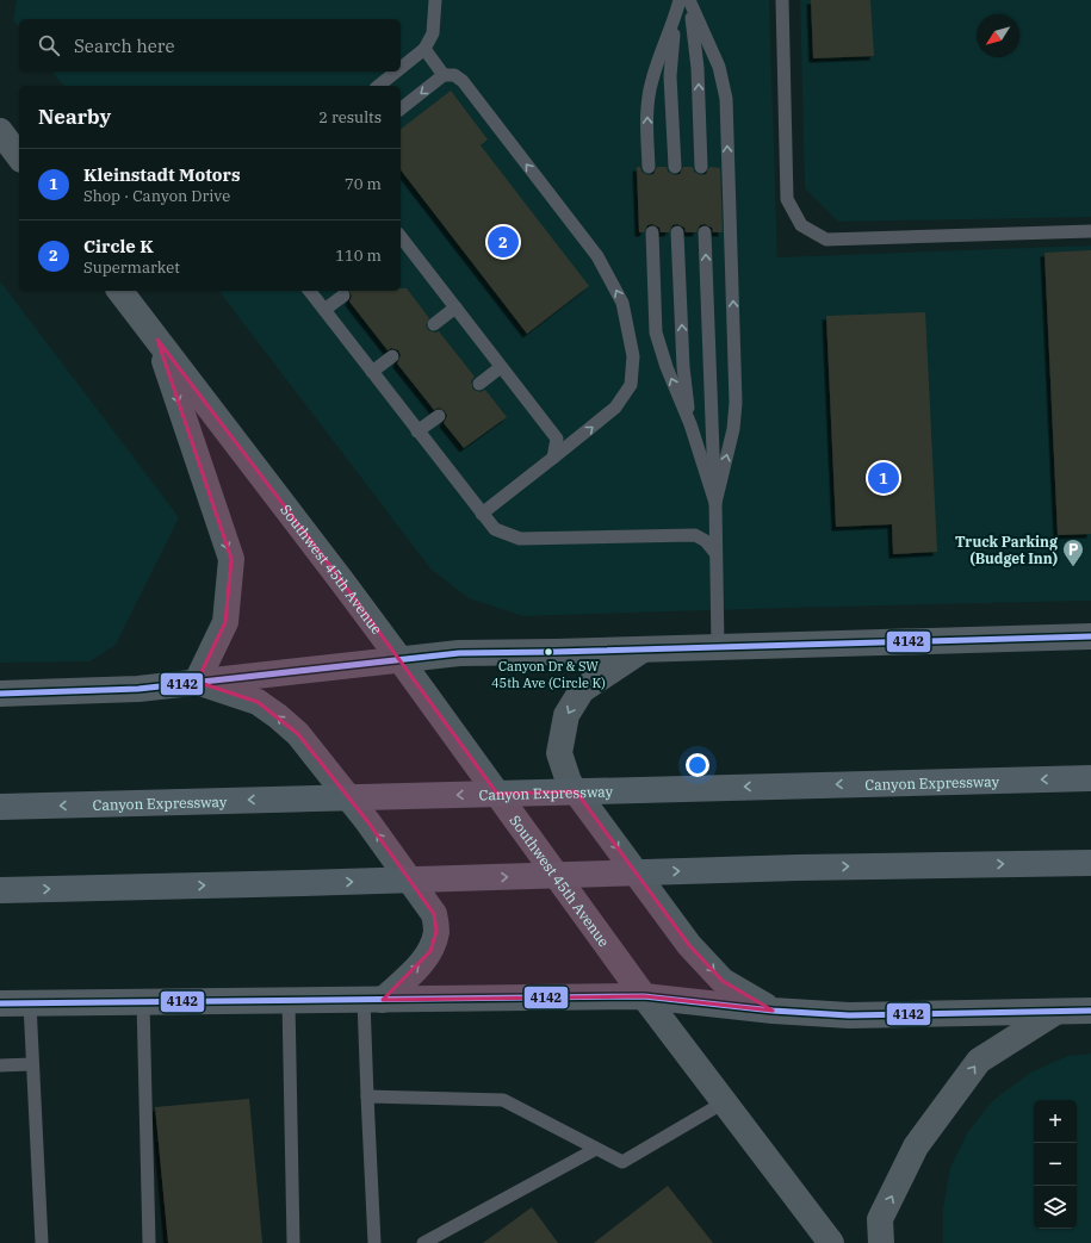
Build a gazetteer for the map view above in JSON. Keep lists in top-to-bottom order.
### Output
{
  "streets": {
    "highway": ["Canyon Expressway"],
    "main road": ["Southwest 45th Avenue"]
  },
  "places": {
    "parking": ["Truck Parking (Budget Inn)"],
    "other": ["Canyon Dr & SW 45th Ave (Circle K)"]
  },
  "lines": ["transit line 4142"],
  "north": "bottom left",
  "page": {
    "search": "Search here",
    "heading": ["Nearby", "2 results"],
    "list": [
      {
        "mark": "1",
        "name": "Kleinstadt Motors",
        "note": "Shop · Canyon Drive",
        "value": "70 m"
      },
      {
        "mark": "2",
        "name": "Circle K",
        "note": "Supermarket",
        "value": "110 m"
      }
    ],
    "pins": ["2", "1"],
    "map_buttons": ["+", "−"]
  }
}
